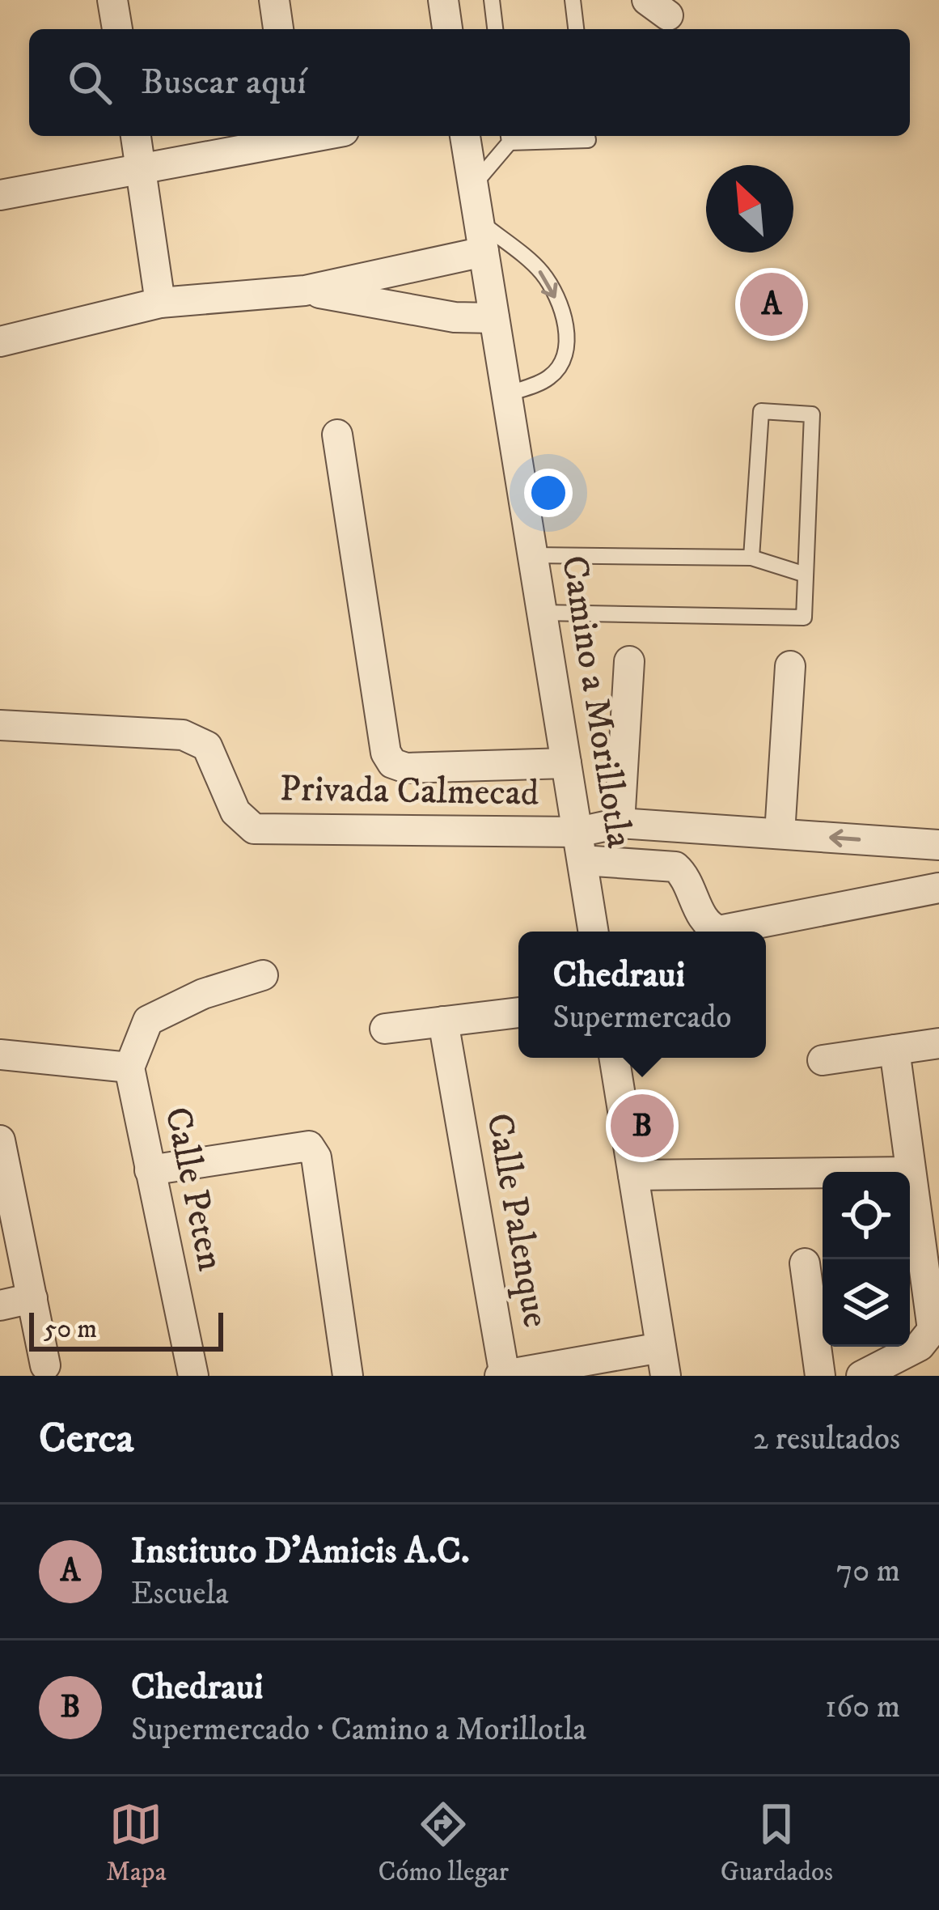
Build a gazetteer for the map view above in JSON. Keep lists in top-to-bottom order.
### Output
{
  "streets": {
    "street": [
      "Camino a Morillotla",
      "Privada Calmecad",
      "Calle Peten",
      "Calle Palenque"
    ]
  },
  "crossings": [
    ["Camino a Morillotla", "Privada Calmecad"]
  ],
  "scale_bar": "50 m",
  "north": "top left",
  "page": {
    "search": "Buscar aquí",
    "pins": ["A", "B"],
    "popup": ["Chedraui", "Supermercado"],
    "scale": "50 m",
    "heading": ["Cerca", "2 resultados"],
    "list": [
      {
        "mark": "A",
        "name": "Instituto D'Amicis A.C.",
        "note": "Escuela",
        "value": "70 m"
      },
      {
        "mark": "B",
        "name": "Chedraui",
        "note": "Supermercado · Camino a Morillotla",
        "value": "160 m"
      }
    ],
    "nav": ["Mapa", "Cómo llegar", "Guardados"]
  }
}
